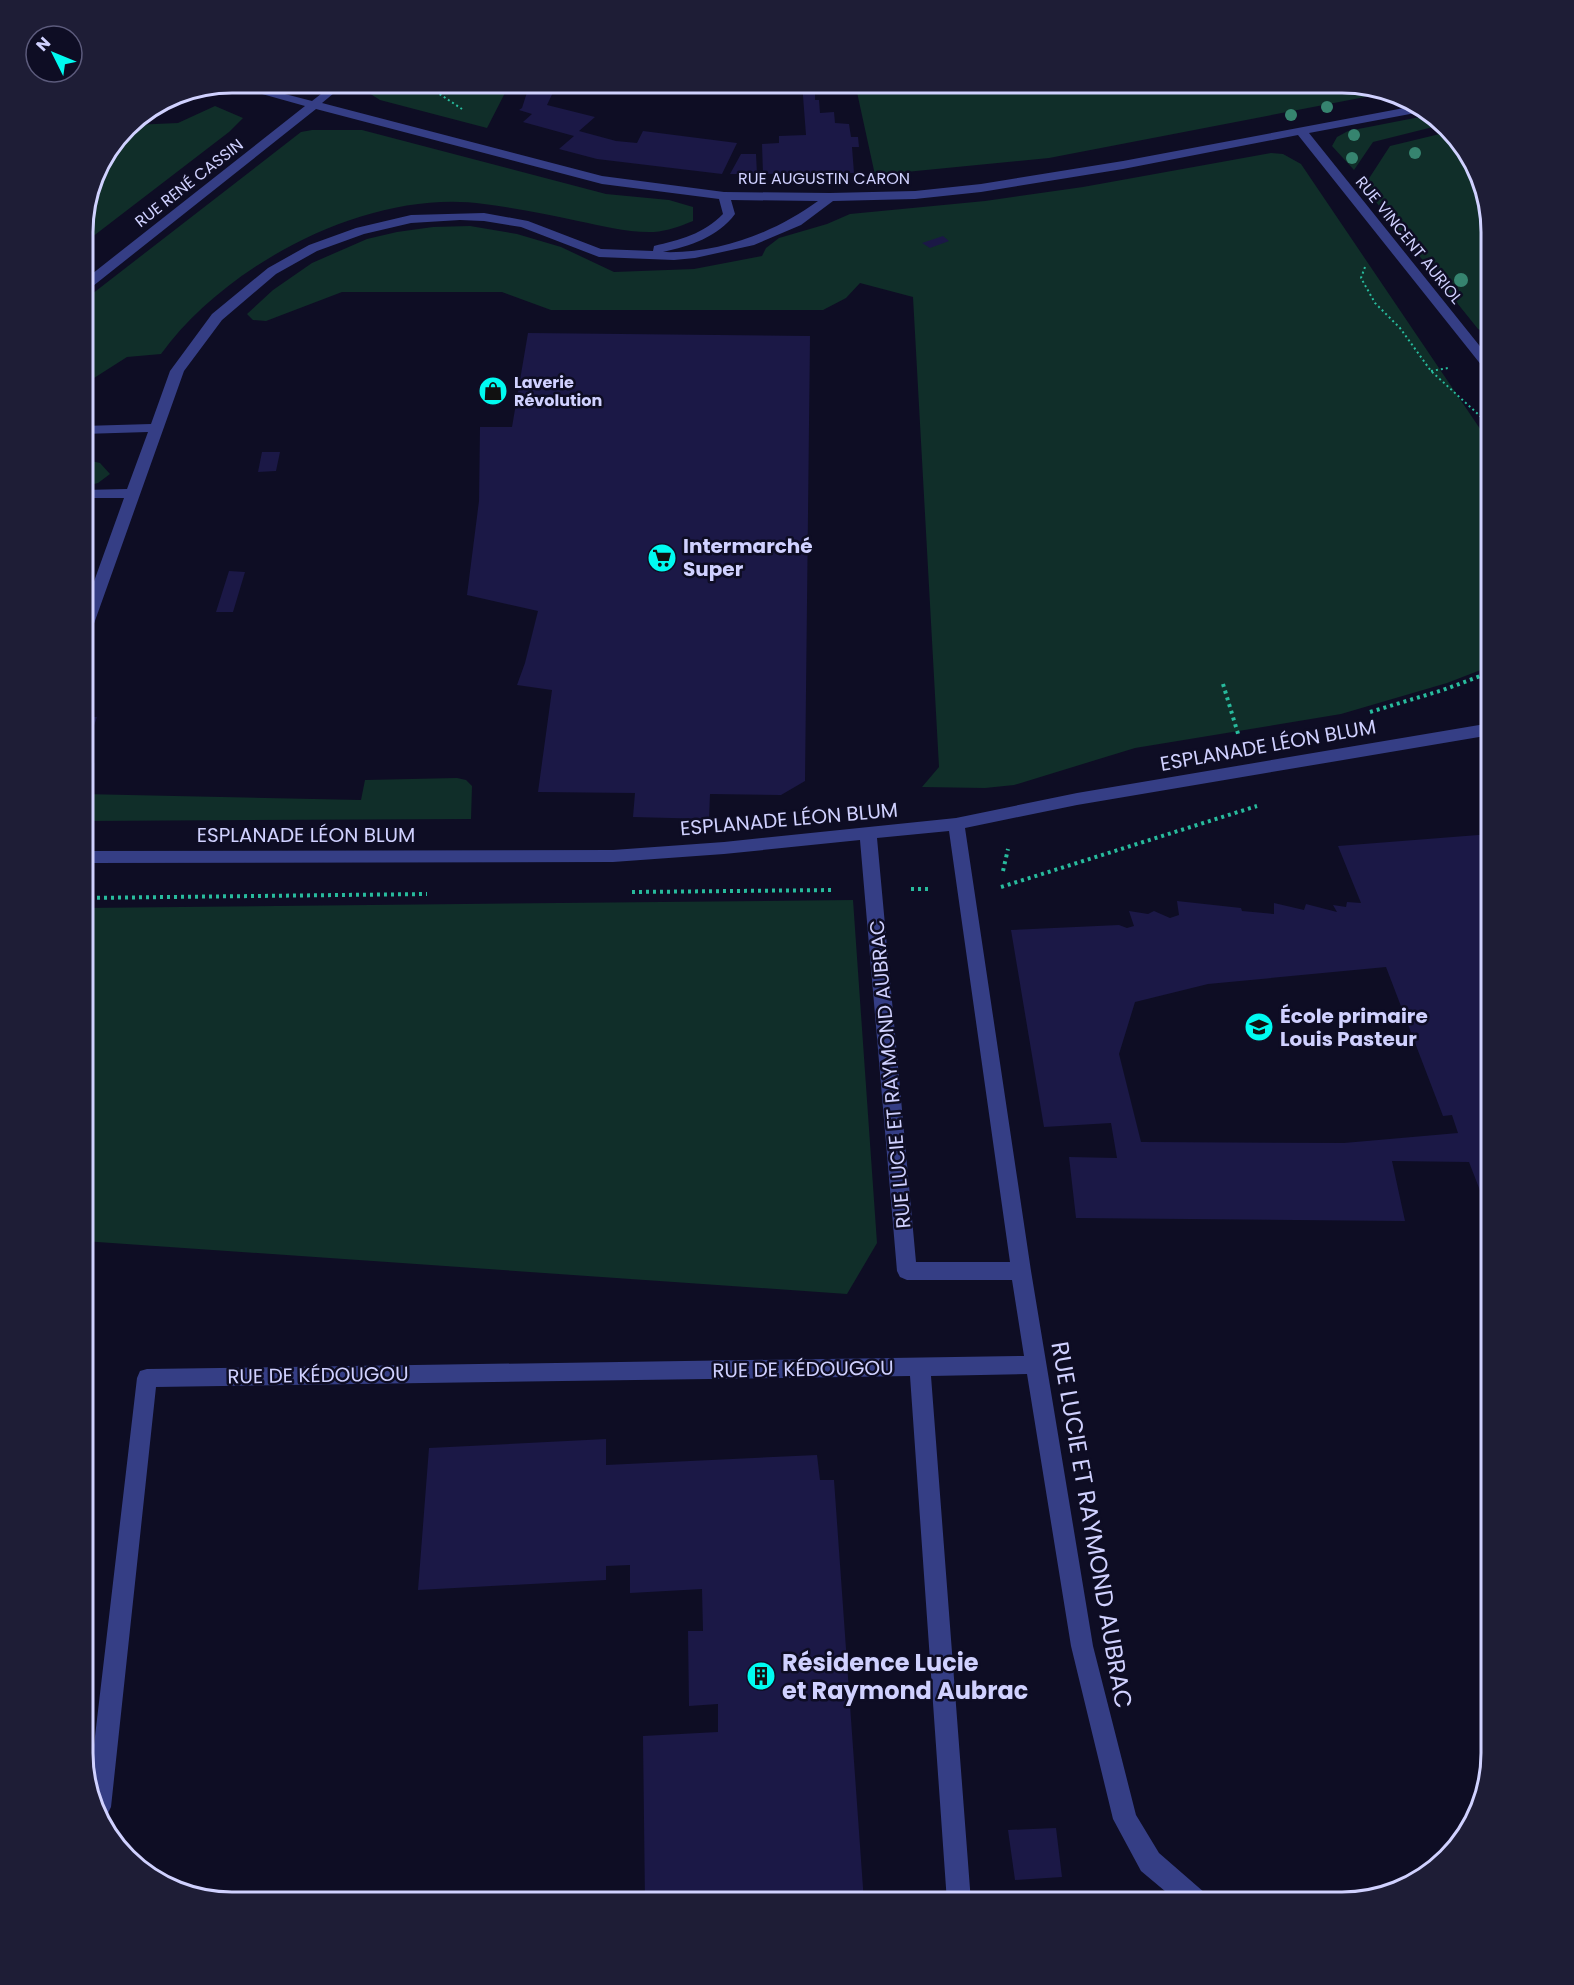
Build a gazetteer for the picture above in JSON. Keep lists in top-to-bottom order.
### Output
{
  "streets": {
    "street": [
      "RUE AUGUSTIN CARON",
      "RUE RENÉ CASSIN",
      "RUE VINCENT AURIOL",
      "ESPLANADE LÉON BLUM",
      "RUE LUCIE ET RAYMOND AUBRAC",
      "RUE DE KÉDOUGOU"
    ]
  },
  "crossings": [
    ["RUE AUGUSTIN CARON", "RUE RENÉ CASSIN"],
    ["RUE AUGUSTIN CARON", "RUE VINCENT AURIOL"],
    ["ESPLANADE LÉON BLUM", "RUE LUCIE ET RAYMOND AUBRAC"],
    ["RUE LUCIE ET RAYMOND AUBRAC", "RUE DE KÉDOUGOU"]
  ],
  "places": {
    "shop": ["Laverie Révolution"],
    "supermarket": ["Intermarché Super"],
    "school or university": ["École primaire Louis Pasteur"],
    "building": ["Résidence Lucie et Raymond Aubrac"]
  },
  "north": "top left"
}
